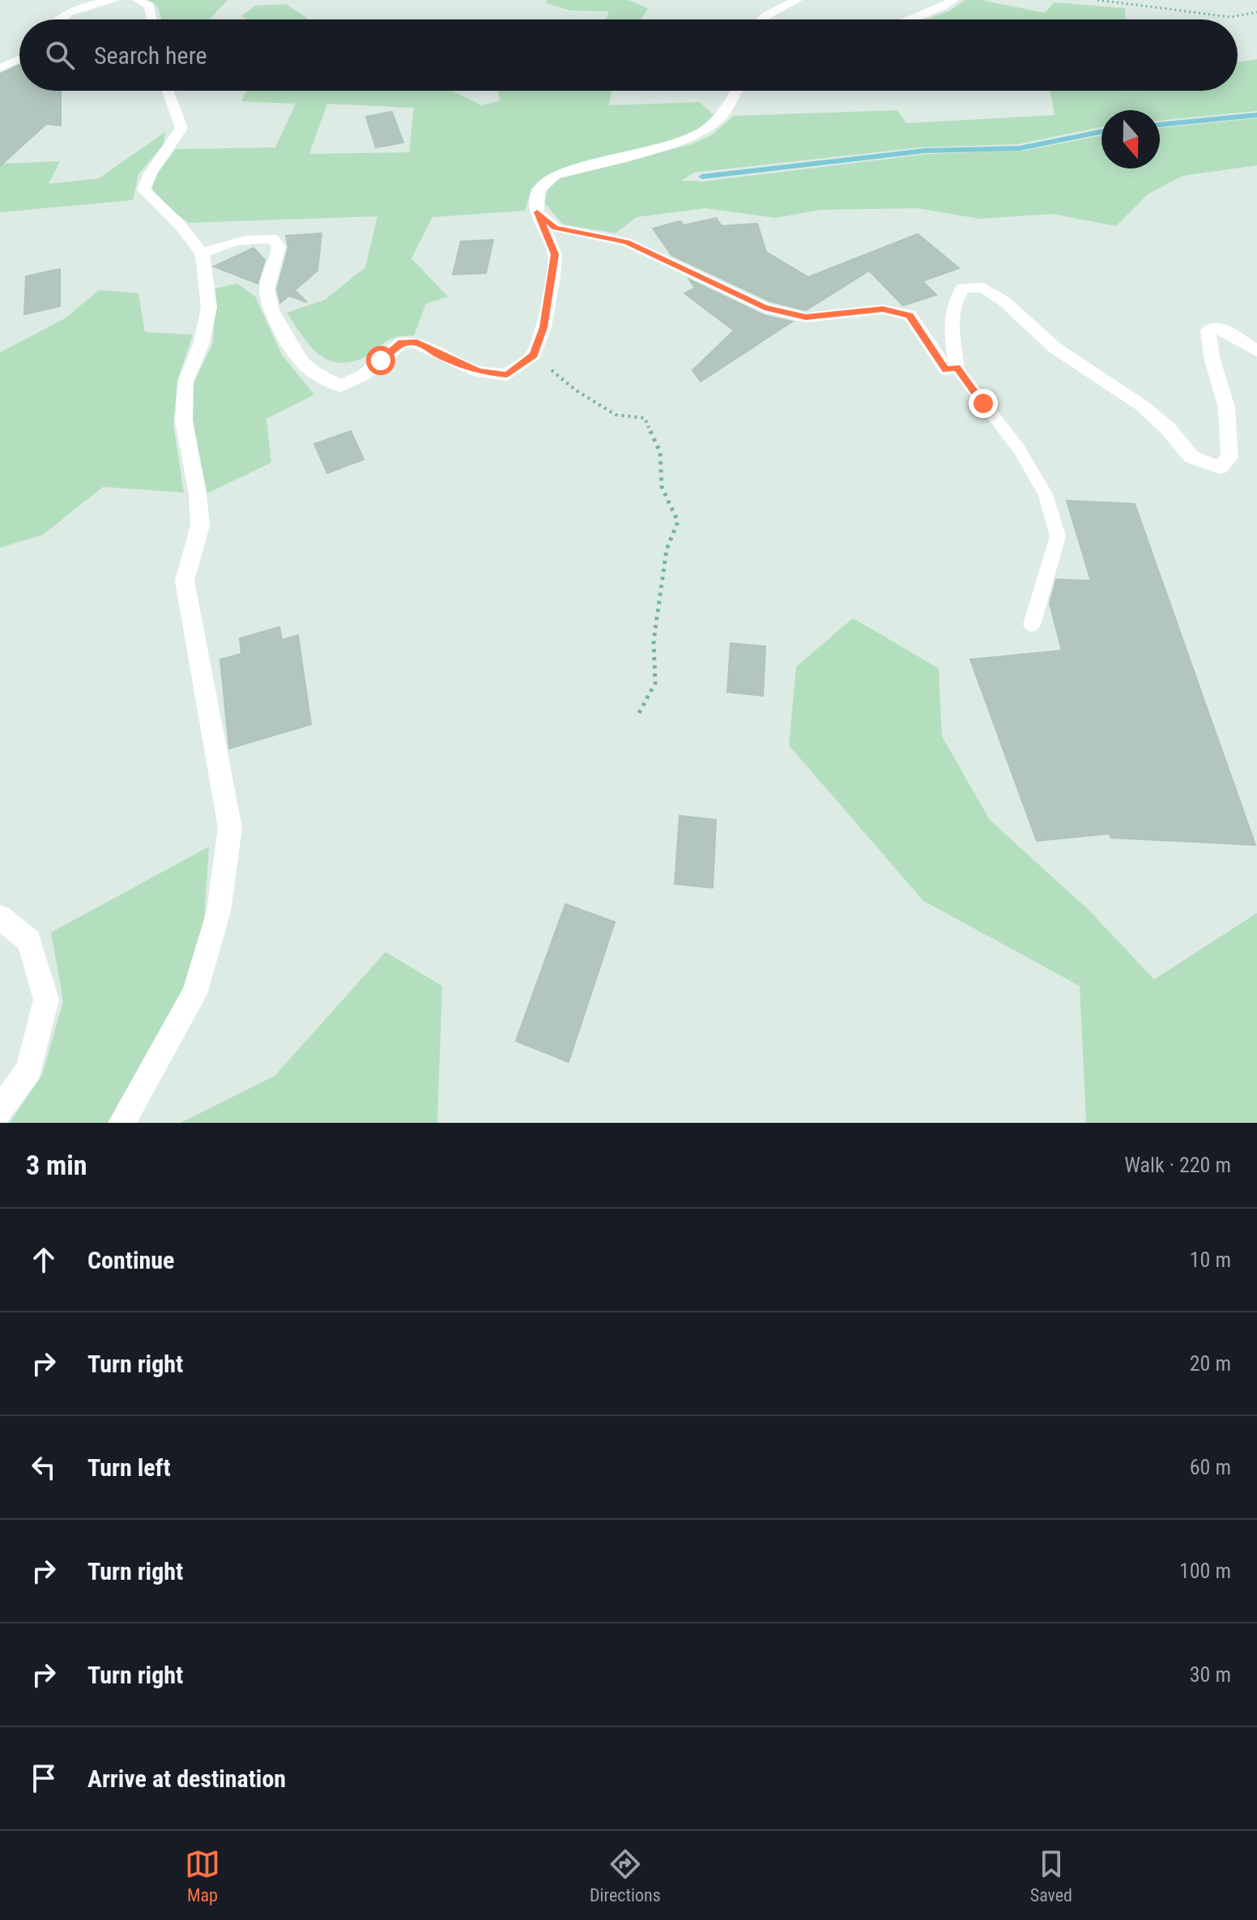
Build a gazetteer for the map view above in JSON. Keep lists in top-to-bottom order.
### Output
{
  "north": "bottom",
  "page": {
    "search": "Search here",
    "heading": ["3 min", "Walk · 220 m"],
    "list": [
      ["Continue", "10 m"],
      ["Turn right", "20 m"],
      ["Turn left", "60 m"],
      ["Turn right", "100 m"],
      ["Turn right", "30 m"],
      "Arrive at destination"
    ],
    "nav": ["Map", "Directions", "Saved"]
  }
}
